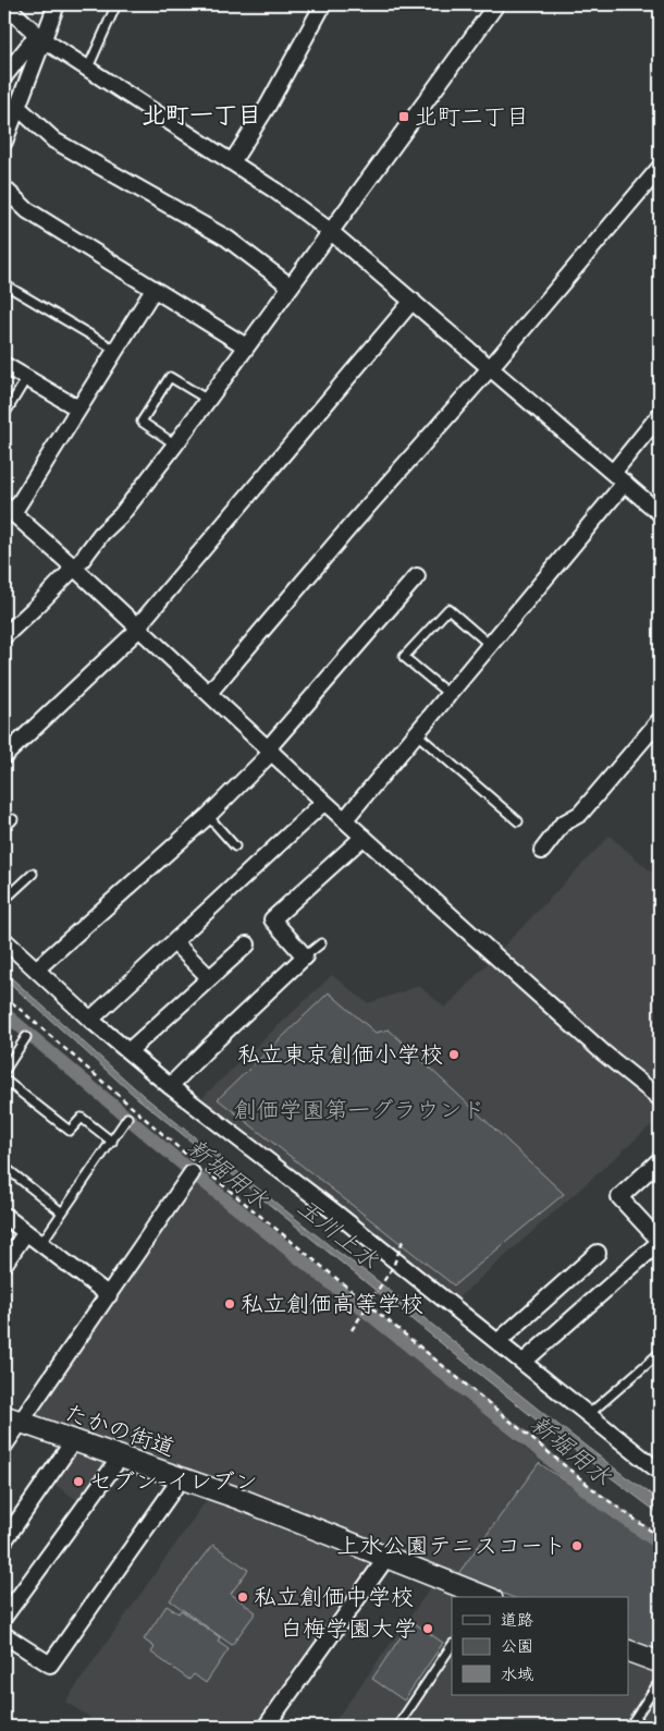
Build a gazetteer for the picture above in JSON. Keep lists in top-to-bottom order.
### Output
{
  "streets": {
    "street": ["たかの街道"]
  },
  "districts": ["北町一丁目"],
  "water": ["新堀用水", "玉川上水"],
  "parks": ["創価学園第一グラウンド"],
  "places": {
    "transit": ["北町二丁目"],
    "other": [
      "私立東京創価小学校",
      "私立創価高等学校",
      "セブン-イレブン",
      "上水公園テニスコート",
      "私立創価中学校",
      "白梅学園大学"
    ]
  },
  "legend": ["道路", "公園", "水域"]
}
